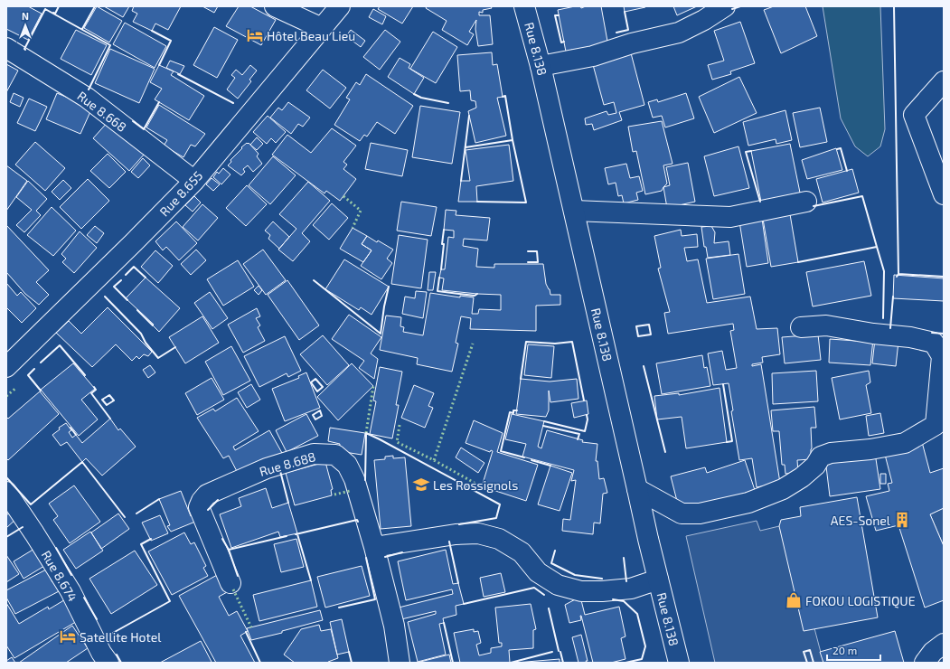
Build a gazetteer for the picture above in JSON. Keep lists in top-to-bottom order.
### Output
{
  "streets": {
    "street": [
      "Rue 8.138",
      "Rue 8.668",
      "Rue 8.655",
      "Rue 8.688",
      "Rue 8.674"
    ]
  },
  "crossings": [
    ["Rue 8.668", "Rue 8.655"]
  ],
  "places": {
    "hotel": ["Hôtel Beau Lieu", "Satellite Hotel"],
    "school or university": ["Les Rossignols"],
    "building": ["AES-Sonel"],
    "shop": ["FOKOU LOGISTIQUE"]
  },
  "scale_bar": "20 m",
  "north": "top"
}
